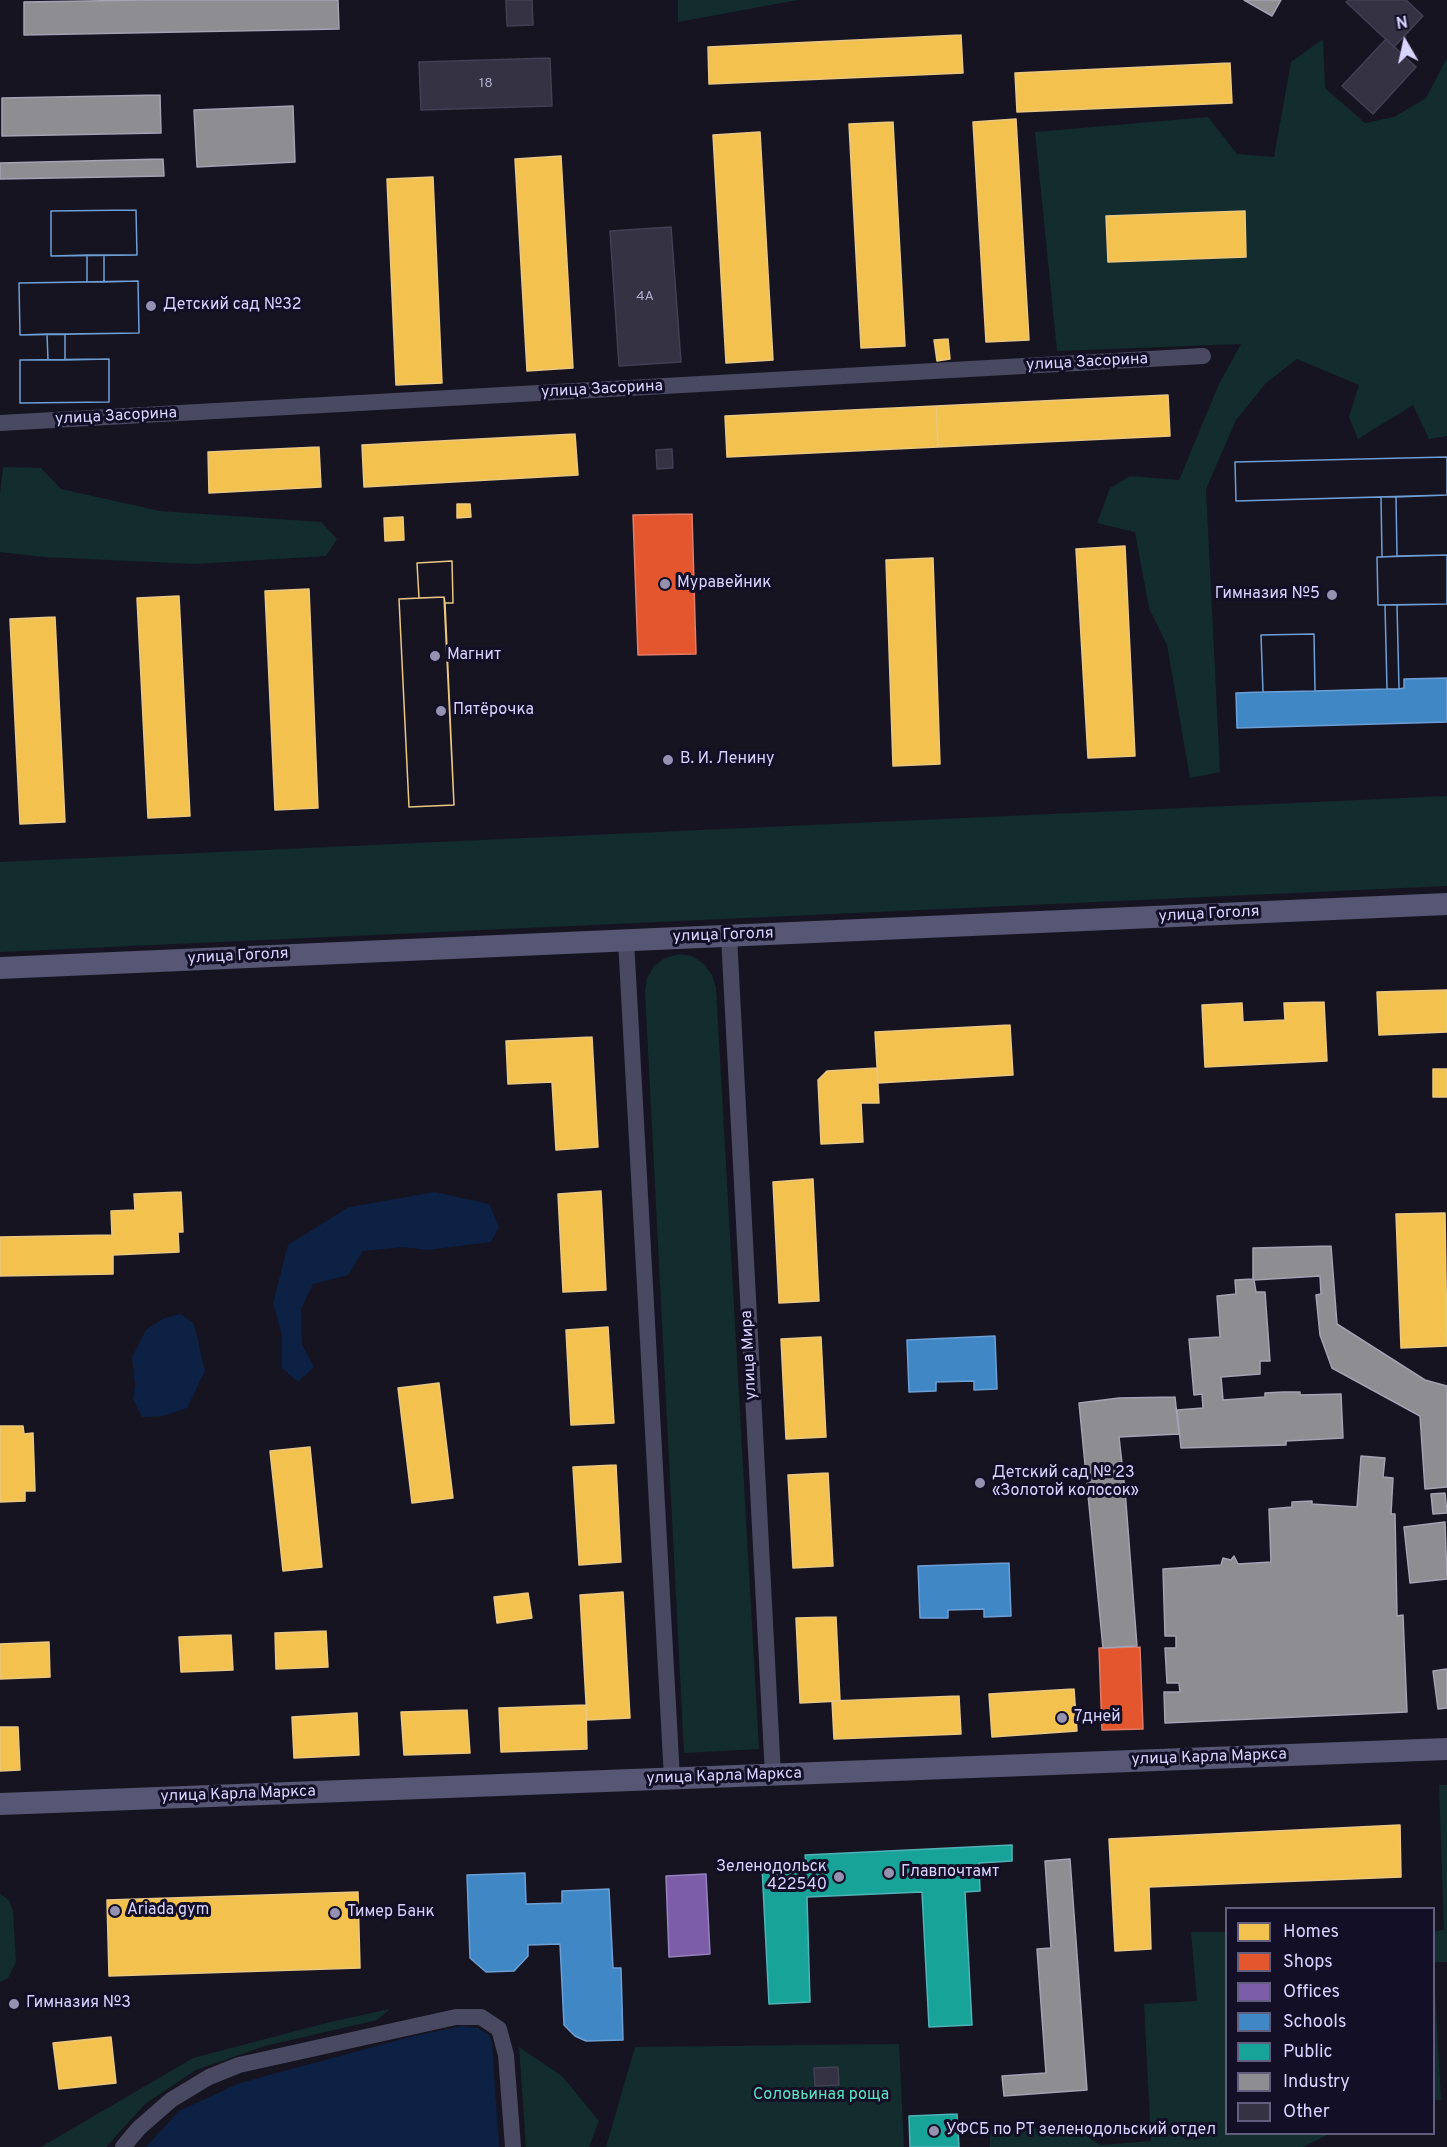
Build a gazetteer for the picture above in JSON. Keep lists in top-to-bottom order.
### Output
{
  "streets": {
    "street": [
      "улица Засорина",
      "улица Гоголя",
      "улица Мира",
      "улица Карла Маркса"
    ]
  },
  "crossings": [
    ["улица Гоголя", "улица Мира"],
    ["улица Мира", "улица Карла Маркса"]
  ],
  "parks": ["Соловьиная роща"],
  "places": [
    "Детский сад №32",
    "Муравейник",
    "Гимназия №5",
    "Магнит",
    "Пятёрочка",
    "В. И. Ленину",
    "Детский сад № 23 «Золотой колосок»",
    "7дней",
    "Главпочтамт",
    "Зеленодольск 422540",
    "Ariada gym",
    "Тимер Банк",
    "Гимназия №3",
    "УФСБ по РТ зеленодольский отдел"
  ],
  "house_numbers": ["18", "4А"],
  "legend": [
    "Homes",
    "Shops",
    "Offices",
    "Schools",
    "Public",
    "Industry",
    "Other"
  ],
  "north": "top"
}
